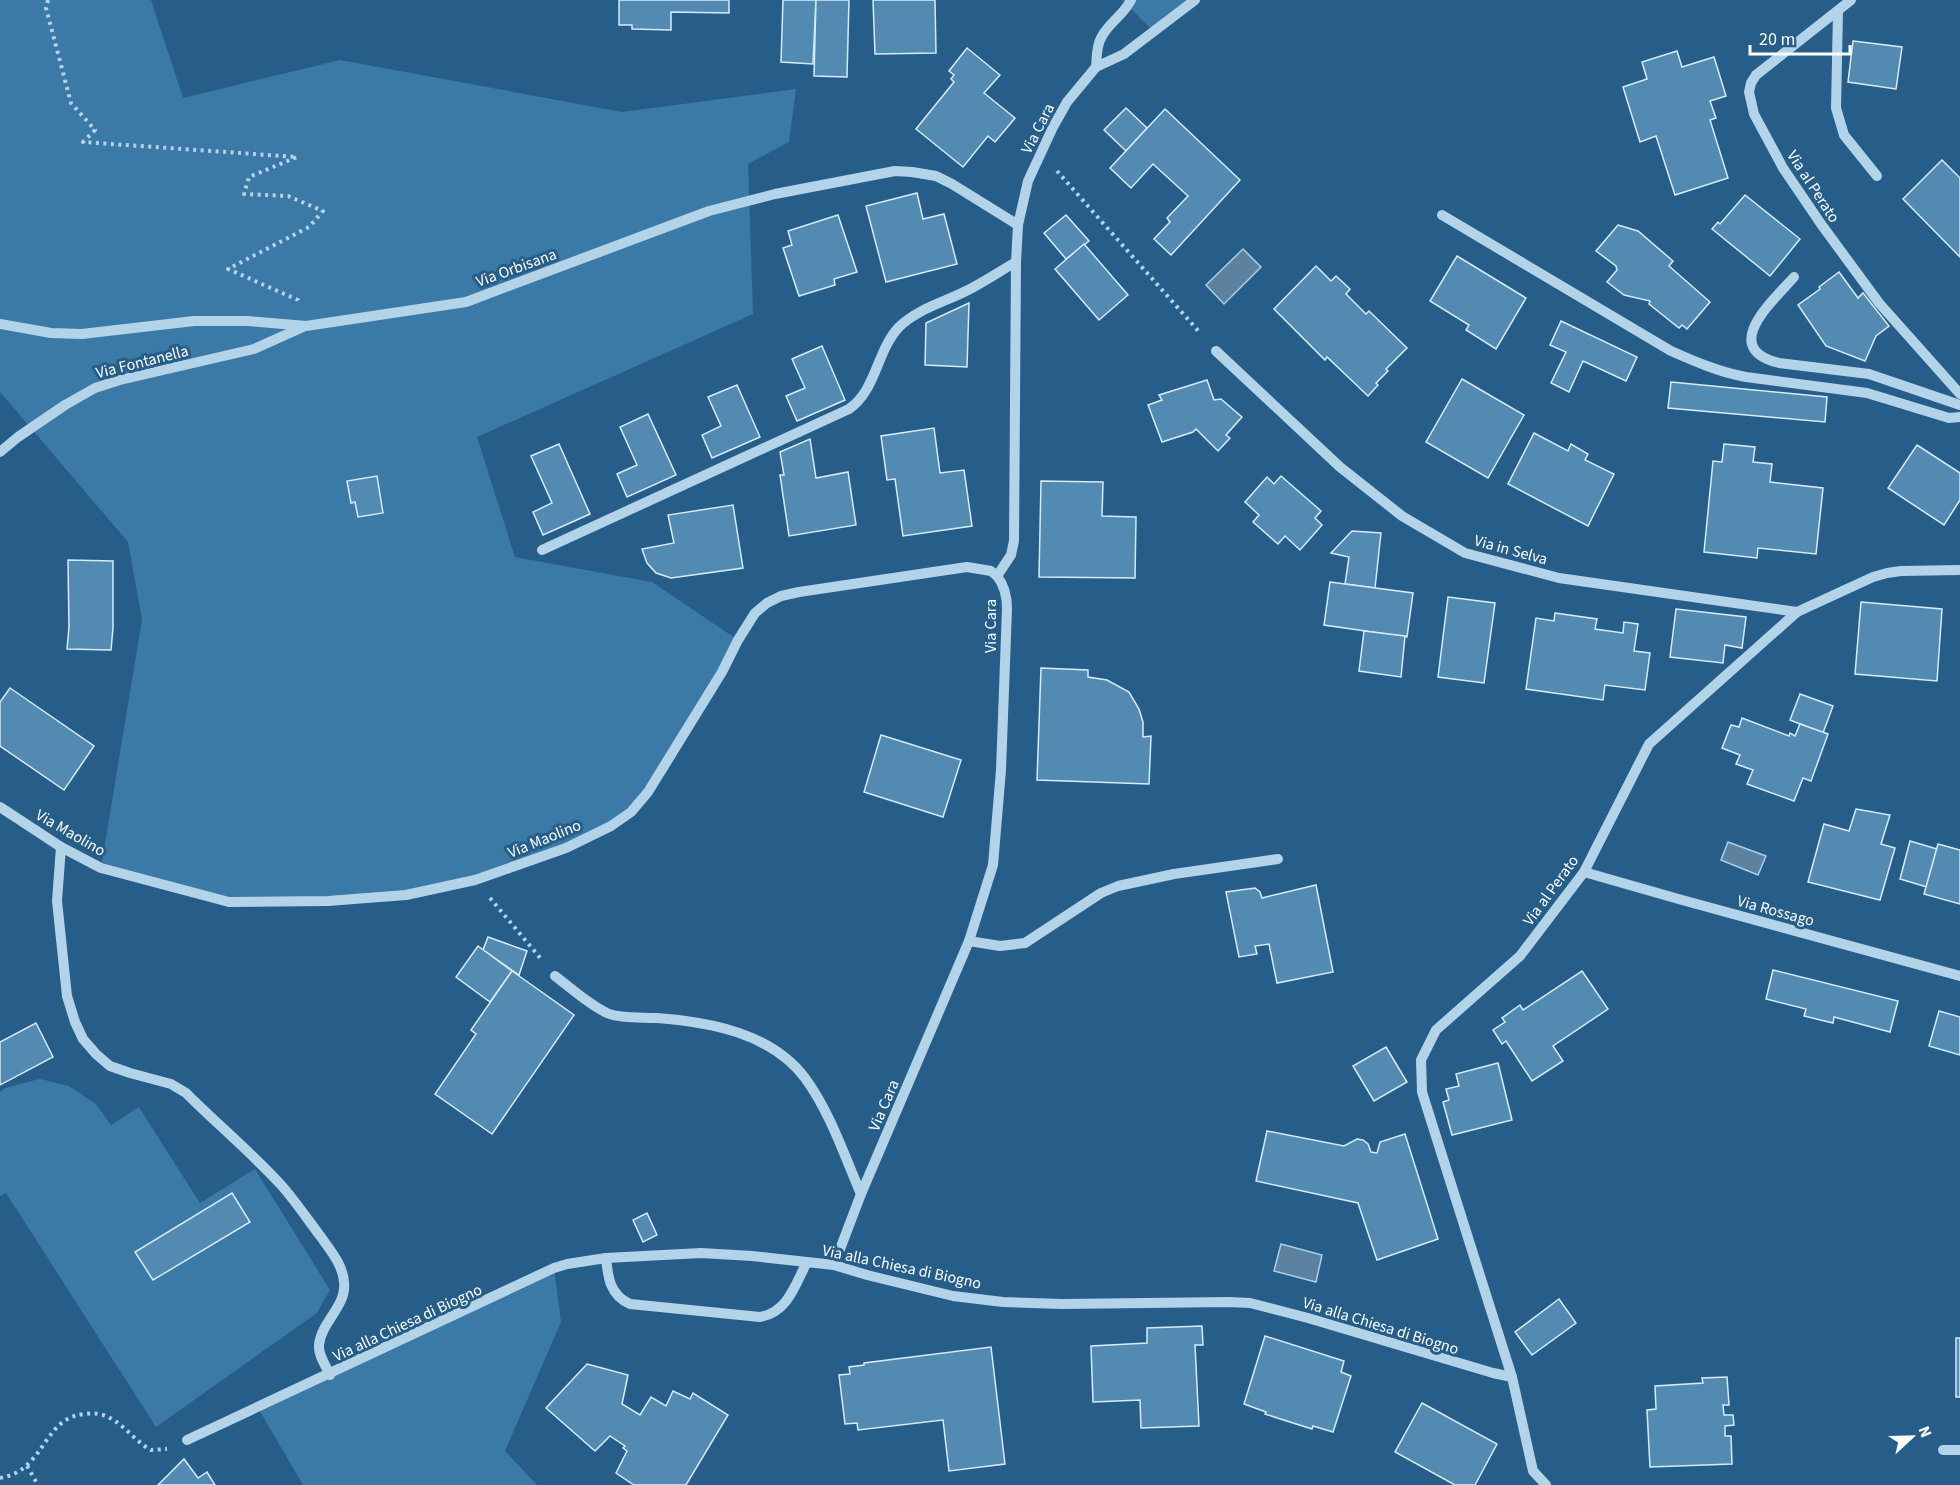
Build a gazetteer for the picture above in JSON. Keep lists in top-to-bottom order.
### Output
{
  "streets": {
    "street": [
      "Via Cara",
      "Via al Perato",
      "Via Orbisana",
      "Via Fontanella",
      "Via in Selva",
      "Via Maolino",
      "Via Rossago",
      "Via alla Chiesa di Biogno"
    ]
  },
  "crossings": [
    ["Via Cara", "Via Orbisana"],
    ["Via Cara", "Via Maolino"],
    ["Via Cara", "Via alla Chiesa di Biogno"],
    ["Via al Perato", "Via in Selva"],
    ["Via al Perato", "Via Rossago"],
    ["Via al Perato", "Via alla Chiesa di Biogno"],
    ["Via Orbisana", "Via Fontanella"],
    ["Via Maolino", "Via alla Chiesa di Biogno"]
  ],
  "scale_bar": "20 m",
  "north": "right"
}
